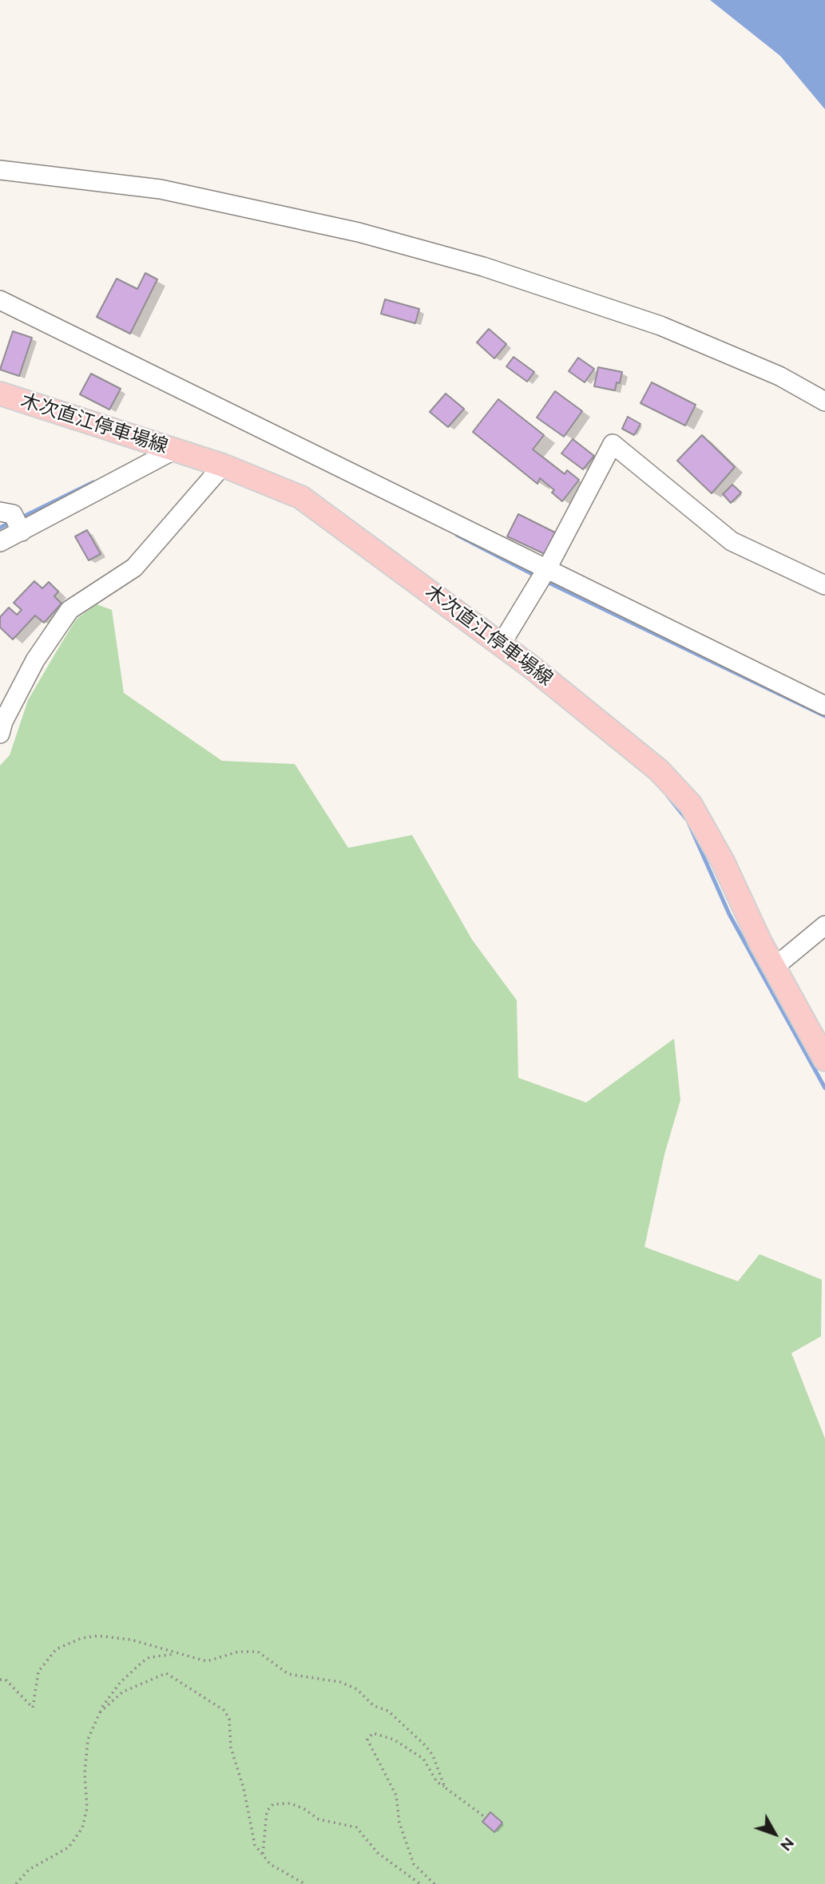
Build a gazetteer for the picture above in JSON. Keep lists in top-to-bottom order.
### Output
{
  "streets": {
    "main road": ["木次直江停車場線"]
  },
  "north": "bottom right"
}
